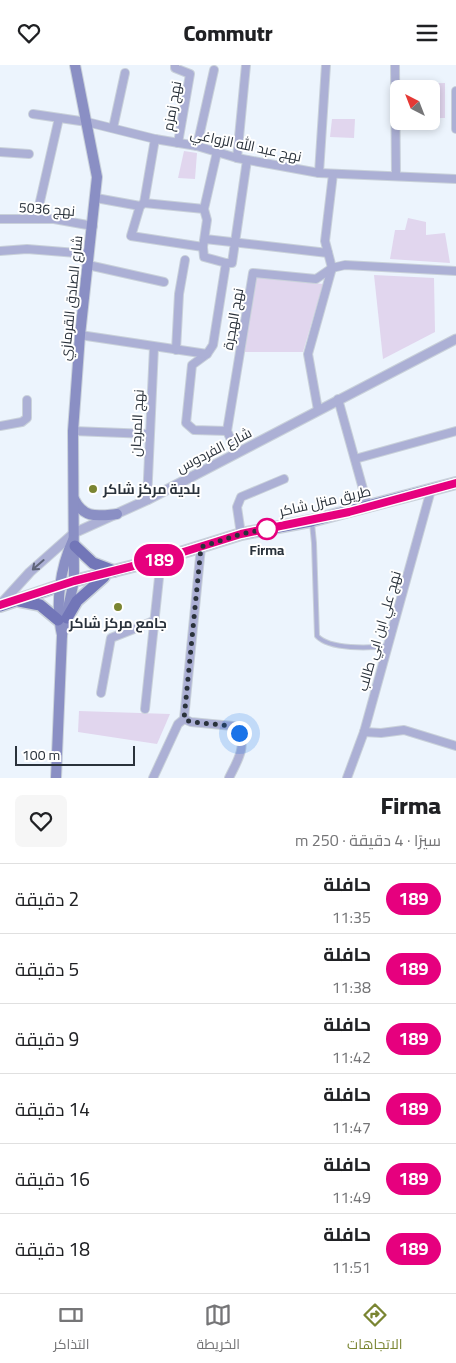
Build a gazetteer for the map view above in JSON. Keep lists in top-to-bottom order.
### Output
{
  "streets": {
    "main road": ["شارع الصادق القرمازي", "طريق منزل شاكر"],
    "street": [
      "نهج زمزم",
      "نهج عبد الله الزواغي",
      "نهج 5036",
      "نهج الهجرة",
      "نهج المرجان",
      "شارع الفردوس",
      "نهج علي ابن ابي طالب"
    ]
  },
  "crossings": [
    ["نهج زمزم", "نهج عبد الله الزواغي"],
    ["نهج عبد الله الزواغي", "شارع الصادق القرمازي"],
    ["نهج 5036", "شارع الصادق القرمازي"],
    ["شارع الصادق القرمازي", "شارع الفردوس"],
    ["شارع الصادق القرمازي", "طريق منزل شاكر"],
    ["نهج المرجان", "شارع الفردوس"],
    ["شارع الفردوس", "طريق منزل شاكر"],
    ["طريق منزل شاكر", "نهج علي ابن ابي طالب"]
  ],
  "places": ["بلدية مركز شاكر", "Firma", "جامع مركز شاكر"],
  "lines": ["bus line 189"],
  "scale_bar": "100 m",
  "north": "top left",
  "page": {
    "header": "Commutr",
    "on_map": "189",
    "scale": "100 m",
    "heading": ["Firma", "سيرًا · 4 دقيقة · 250 m"],
    "list": [
      {
        "mark": "189",
        "name": "حافلة",
        "note": "11:35",
        "value": "2 دقيقة"
      },
      {
        "mark": "189",
        "name": "حافلة",
        "note": "11:38",
        "value": "5 دقيقة"
      },
      {
        "mark": "189",
        "name": "حافلة",
        "note": "11:42",
        "value": "9 دقيقة"
      },
      {
        "mark": "189",
        "name": "حافلة",
        "note": "11:47",
        "value": "14 دقيقة"
      },
      {
        "mark": "189",
        "name": "حافلة",
        "note": "11:49",
        "value": "16 دقيقة"
      },
      {
        "mark": "189",
        "name": "حافلة",
        "note": "11:51",
        "value": "18 دقيقة"
      }
    ],
    "tabs": ["الاتجاهات", "الخريطة", "التذاكر"]
  }
}
